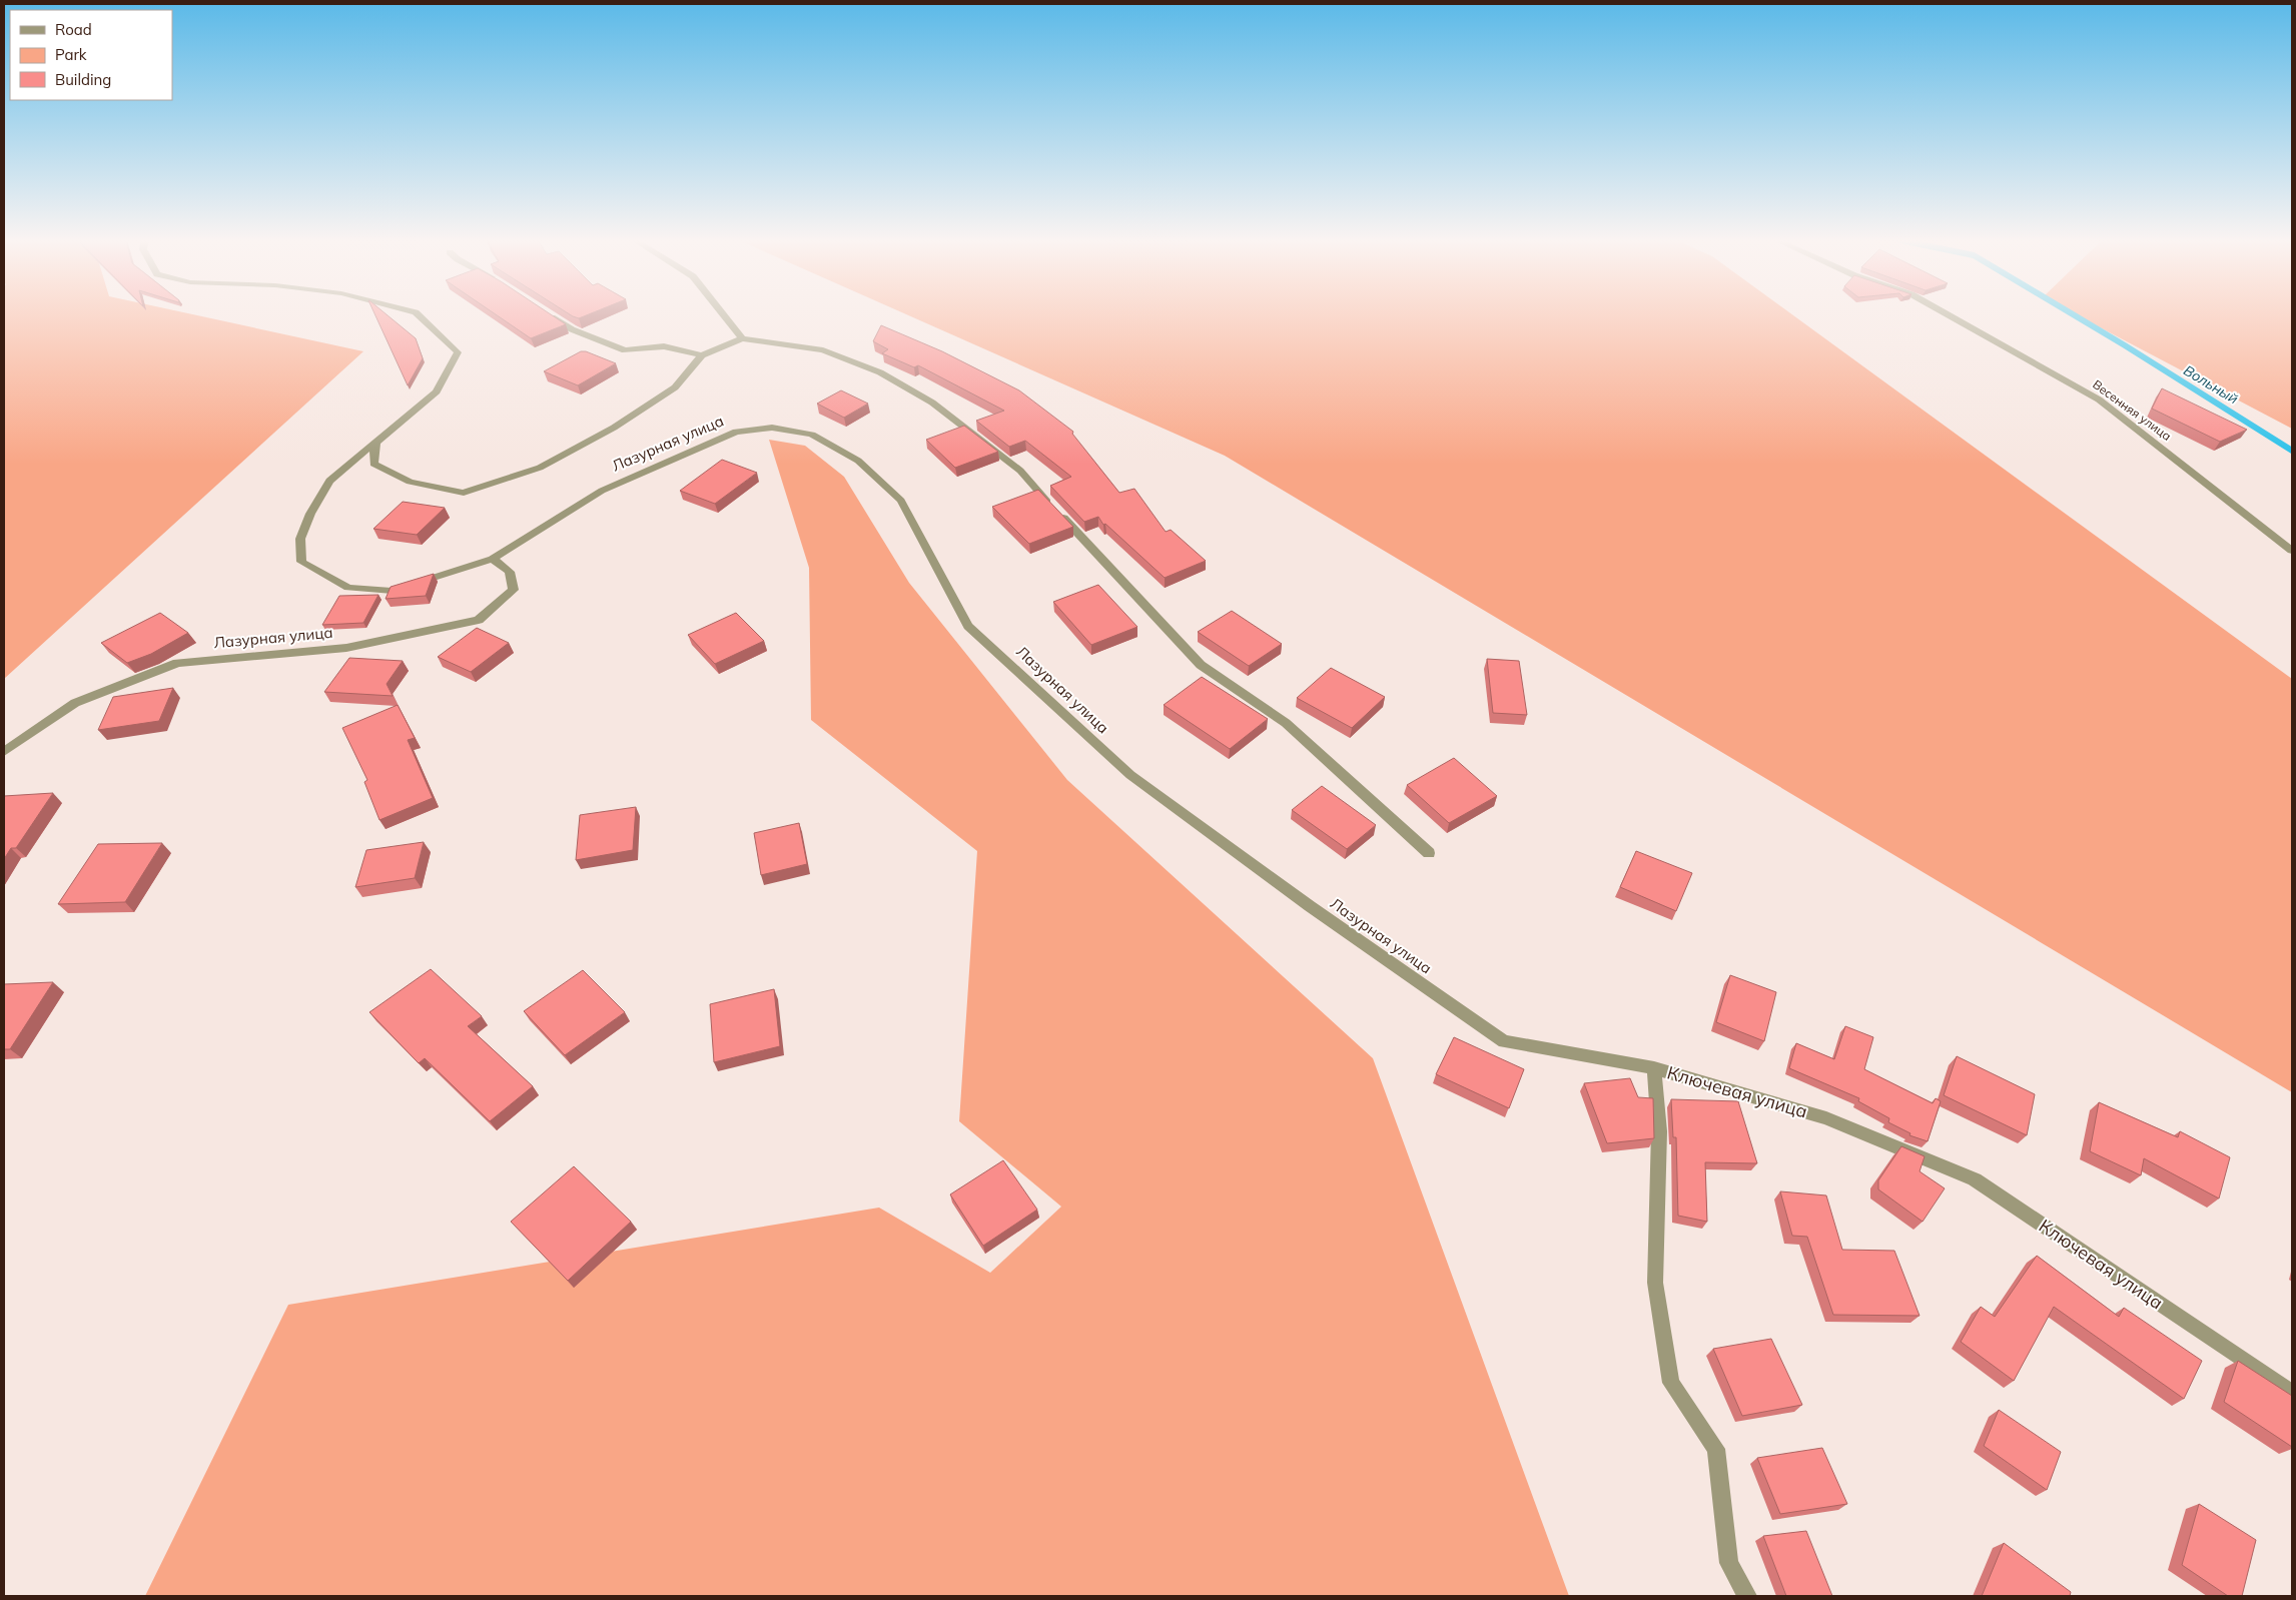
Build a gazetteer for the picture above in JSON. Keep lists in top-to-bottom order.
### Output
{
  "streets": {
    "street": ["Весенняя улица", "Лазурная улица", "Ключевая улица"]
  },
  "crossings": [
    ["Лазурная улица", "Ключевая улица"]
  ],
  "water": ["Вольный"],
  "legend": ["Road", "Park", "Building"]
}
